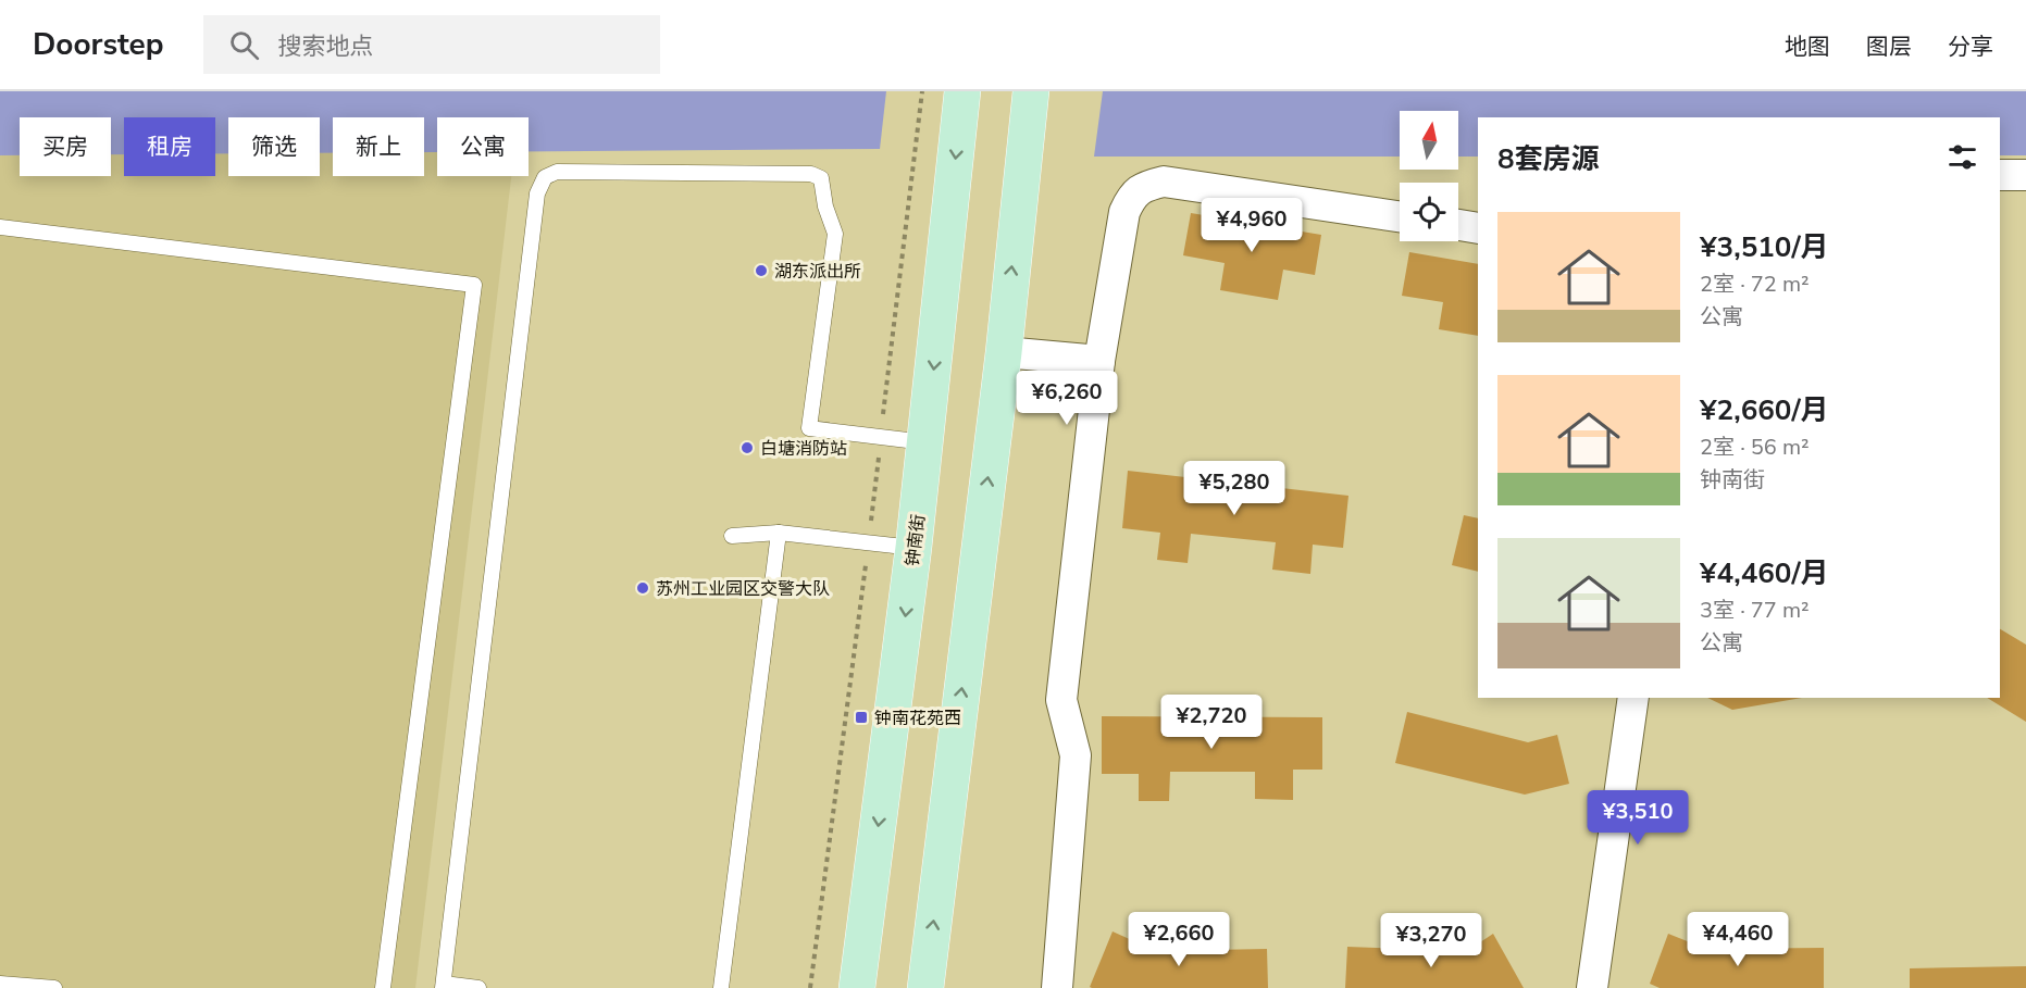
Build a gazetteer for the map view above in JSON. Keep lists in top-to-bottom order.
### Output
{
  "streets": {
    "main road": ["钟南街"]
  },
  "places": {
    "other": ["湖东派出所", "白塘消防站", "苏州工业园区交警大队"],
    "transit": ["钟南花苑西"]
  },
  "north": "top",
  "page": {
    "header": "Doorstep",
    "search": "搜索地点",
    "nav": ["地图", "图层", "分享"],
    "chip": [
      "买房",
      "租房",
      "筛选",
      "新上",
      "公寓"
    ],
    "heading": "8套房源",
    "list": [
      {
        "name": "¥3,510/月",
        "note": "2室 · 72 m² · 公寓"
      },
      {
        "name": "¥2,660/月",
        "note": "2室 · 56 m² · 钟南街"
      },
      {
        "name": "¥4,460/月",
        "note": "3室 · 77 m² · 公寓"
      }
    ],
    "price": [
      "¥4,960",
      "¥6,260",
      "¥5,280",
      "¥2,720",
      "¥3,510",
      "¥2,660",
      "¥4,460",
      "¥3,270"
    ]
  }
}
